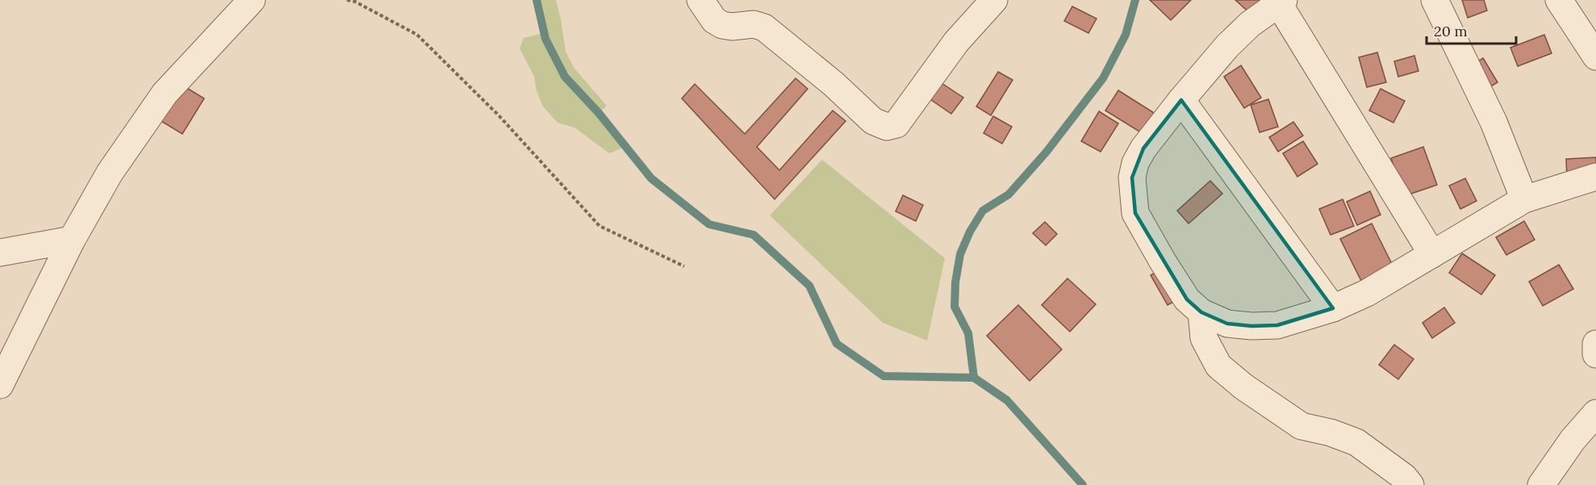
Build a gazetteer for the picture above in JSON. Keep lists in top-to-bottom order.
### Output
{
  "scale_bar": "20 m"
}
